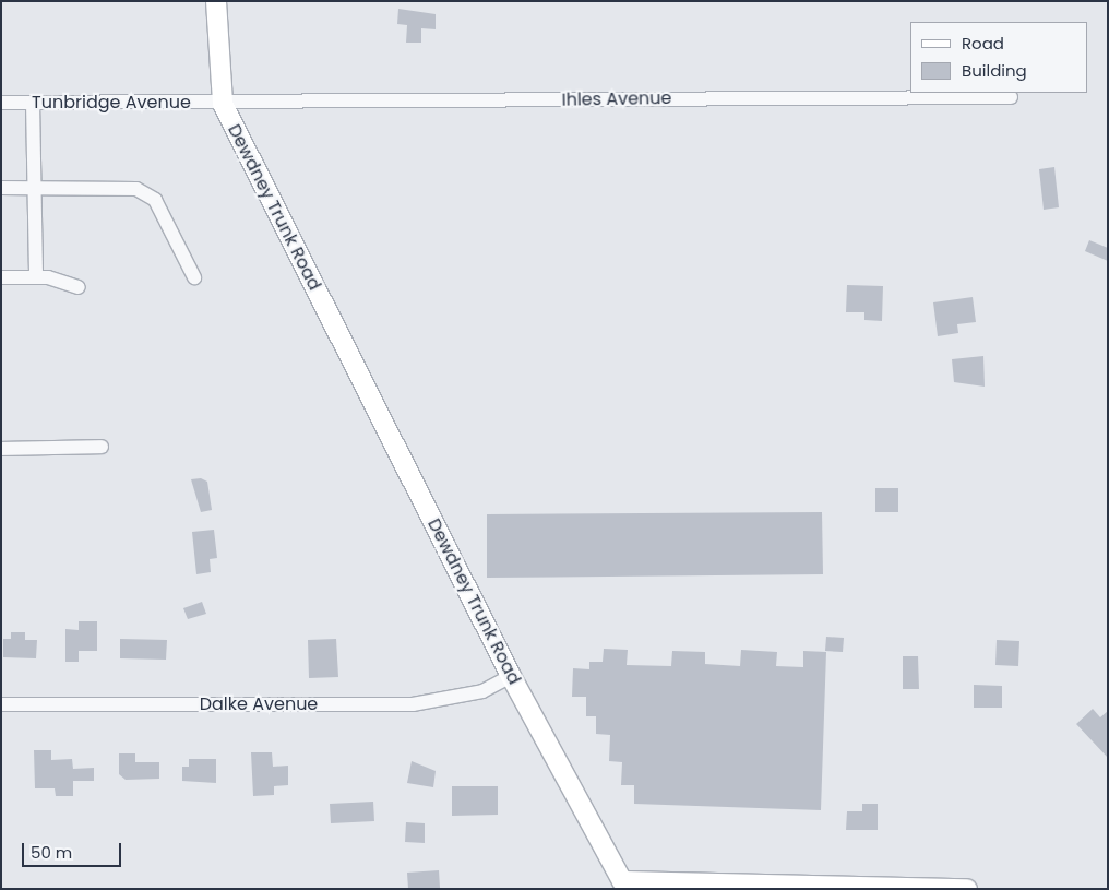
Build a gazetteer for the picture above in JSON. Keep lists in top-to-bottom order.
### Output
{
  "streets": {
    "main road": ["Dewdney Trunk Road"],
    "street": ["Ihles Avenue", "Tunbridge Avenue", "Dalke Avenue"]
  },
  "crossings": [
    ["Ihles Avenue", "Tunbridge Avenue"],
    ["Ihles Avenue", "Dewdney Trunk Road"],
    ["Tunbridge Avenue", "Dewdney Trunk Road"],
    ["Dewdney Trunk Road", "Dalke Avenue"]
  ],
  "legend": ["Road", "Building"],
  "scale_bar": "50 m"
}
